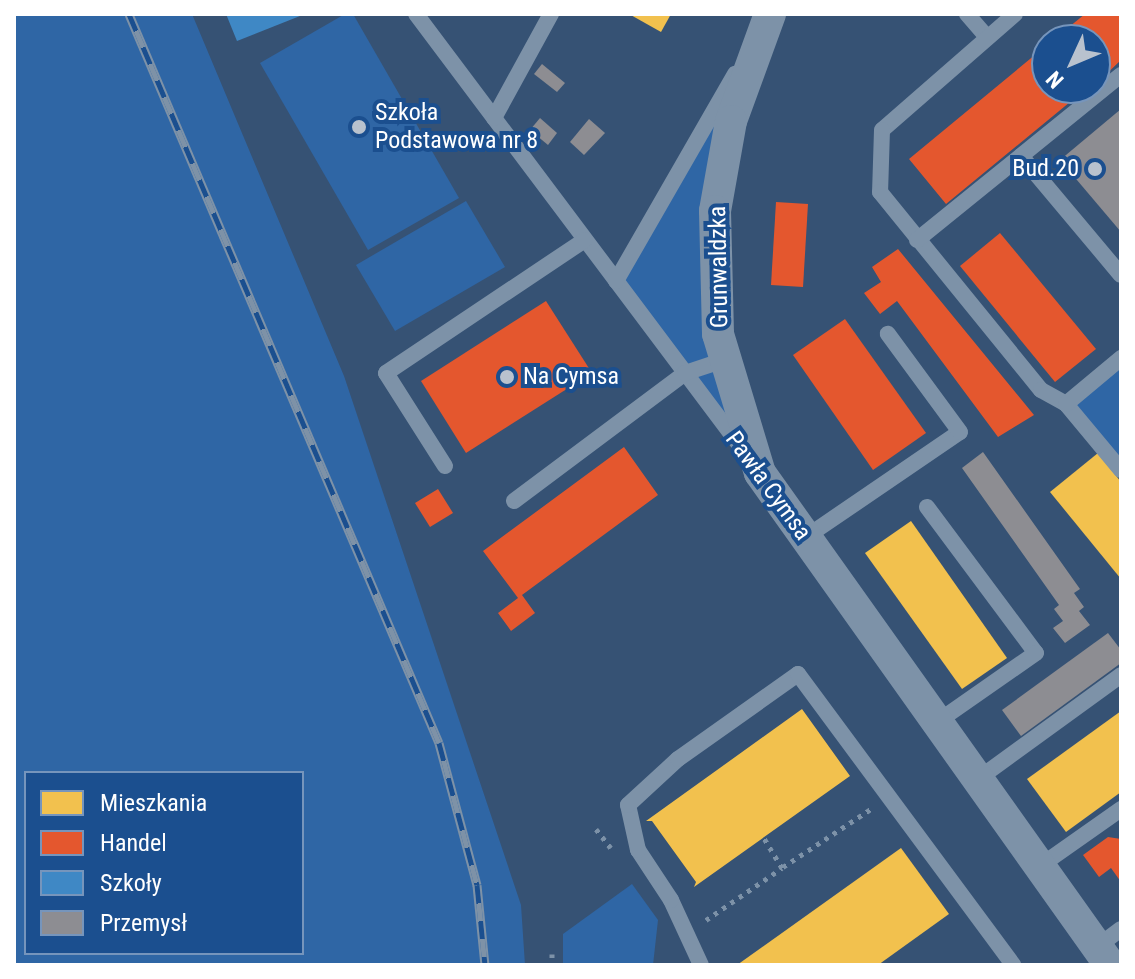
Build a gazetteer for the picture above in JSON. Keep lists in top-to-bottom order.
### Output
{
  "streets": {
    "street": ["Grunwaldzka", "Pawła Cymsa"]
  },
  "crossings": [
    ["Grunwaldzka", "Pawła Cymsa"]
  ],
  "places": ["Szkoła Podstawowa nr 8", "Bud.20", "Na Cymsa"],
  "legend": [
    "Mieszkania",
    "Handel",
    "Szkoły",
    "Przemysł"
  ],
  "north": "bottom left"
}
